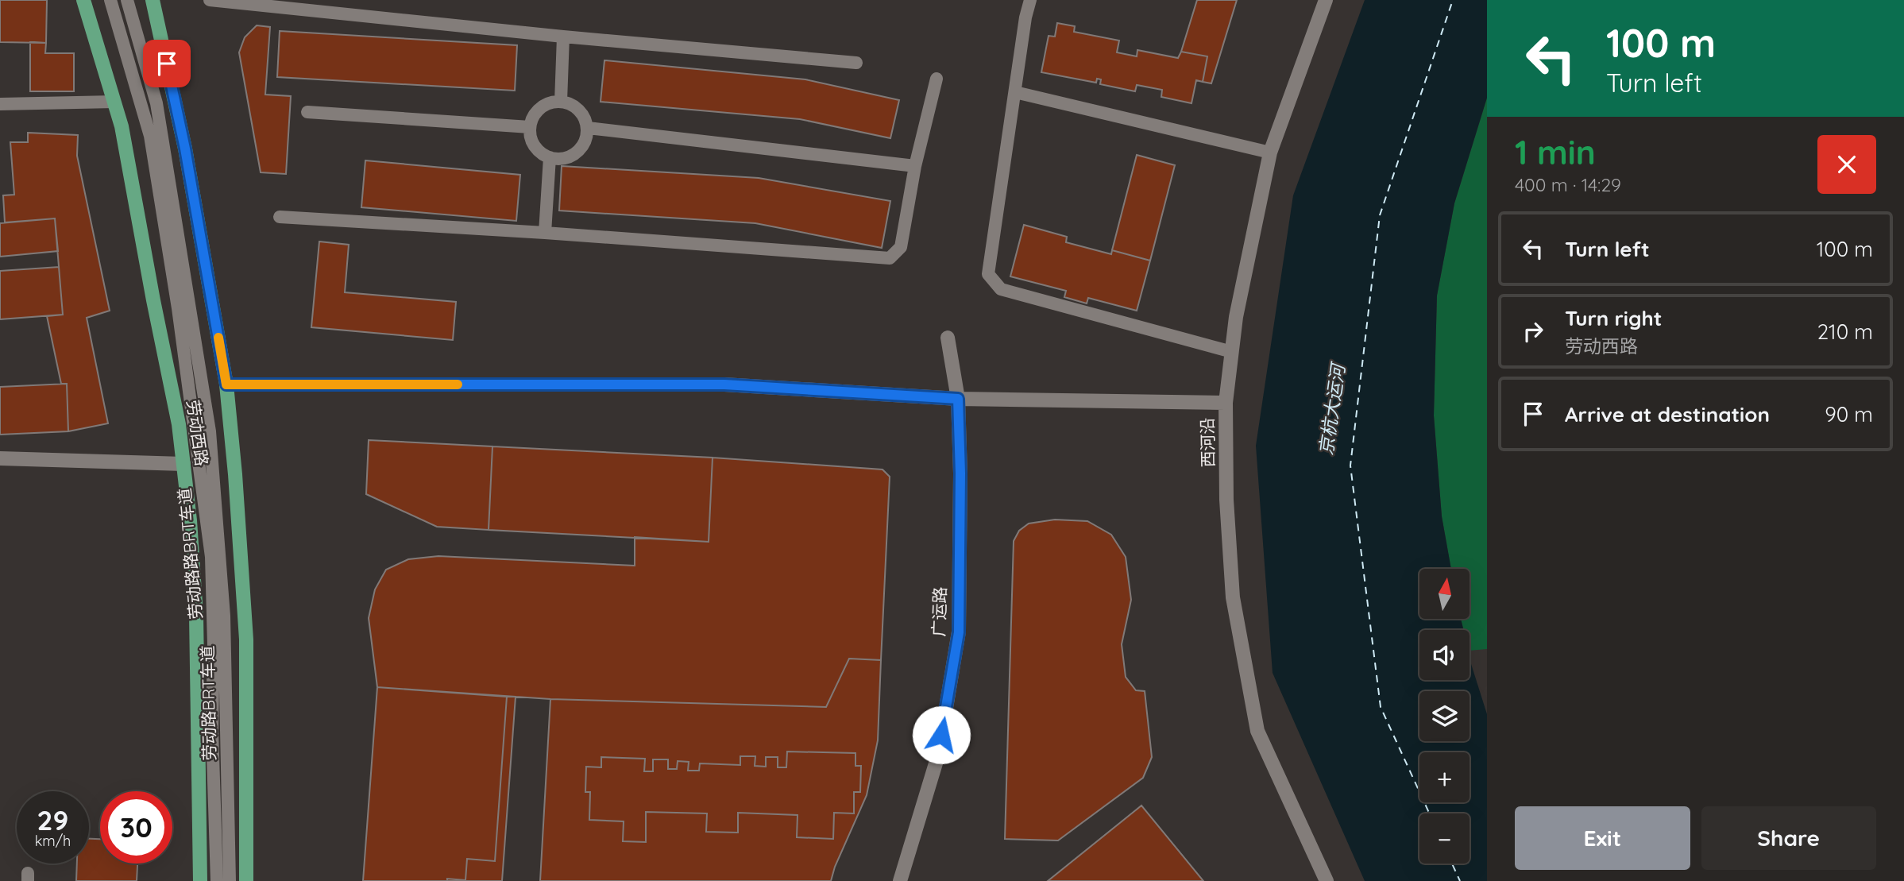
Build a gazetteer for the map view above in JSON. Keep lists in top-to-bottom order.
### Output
{
  "streets": {
    "main road": ["劳动西路"],
    "street": ["西河沿", "广运路"],
    "lane": ["劳动路路BRT车道", "劳动路BRT车道"]
  },
  "water": ["京杭大运河"],
  "north": "top",
  "page": {
    "turn": ["100 m", "Turn left"],
    "heading": ["1 min", "400 m · 14:29"],
    "list": [
      {
        "name": "Turn left",
        "value": "100 m"
      },
      {
        "name": "Turn right",
        "note": "劳动西路",
        "value": "210 m"
      },
      {
        "name": "Arrive at destination",
        "value": "90 m"
      }
    ],
    "map_buttons": ["+", "−"],
    "speed": "29 km/h",
    "limit": "30",
    "buttons": ["Exit", "Share"]
  }
}
